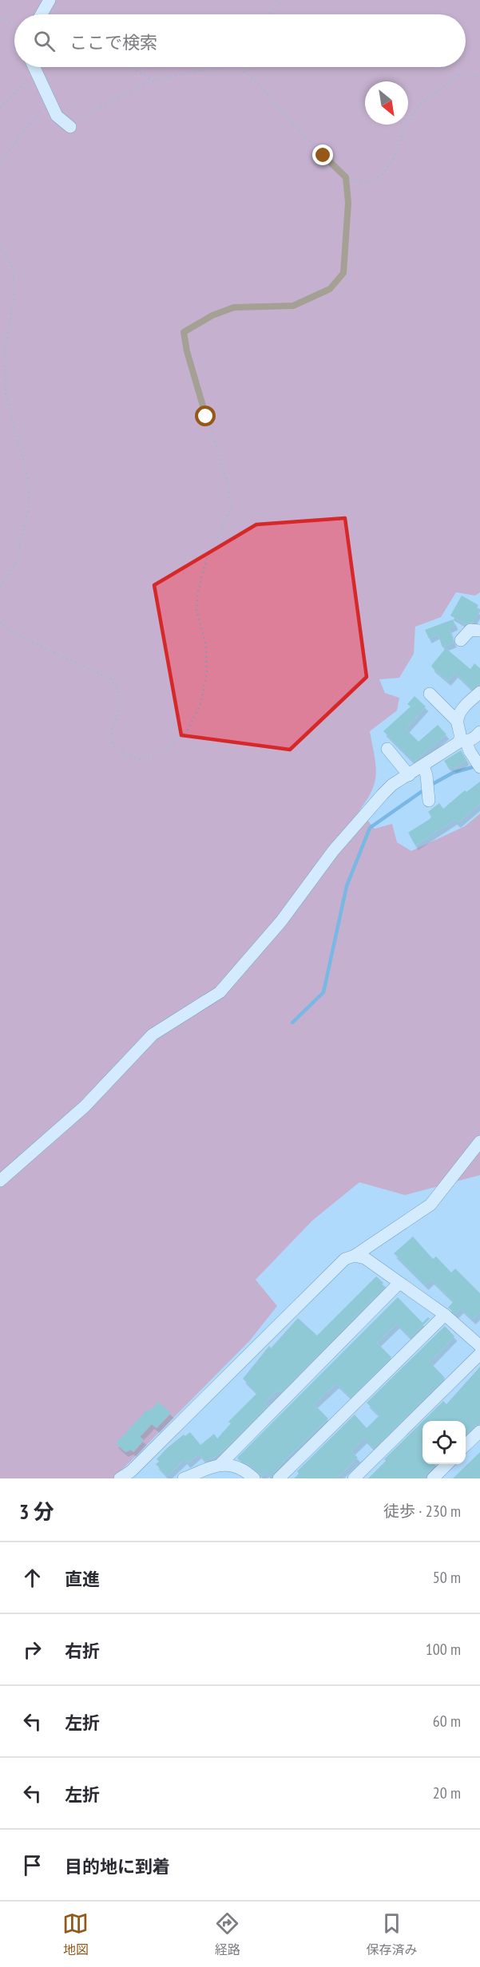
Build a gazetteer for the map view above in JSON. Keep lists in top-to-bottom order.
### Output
{
  "north": "bottom right",
  "page": {
    "search": "ここで検索",
    "heading": ["3 分", "徒歩 · 230 m"],
    "list": [
      ["直進", "50 m"],
      ["右折", "100 m"],
      ["左折", "60 m"],
      ["左折", "20 m"],
      "目的地に到着"
    ],
    "nav": ["地図", "経路", "保存済み"]
  }
}
